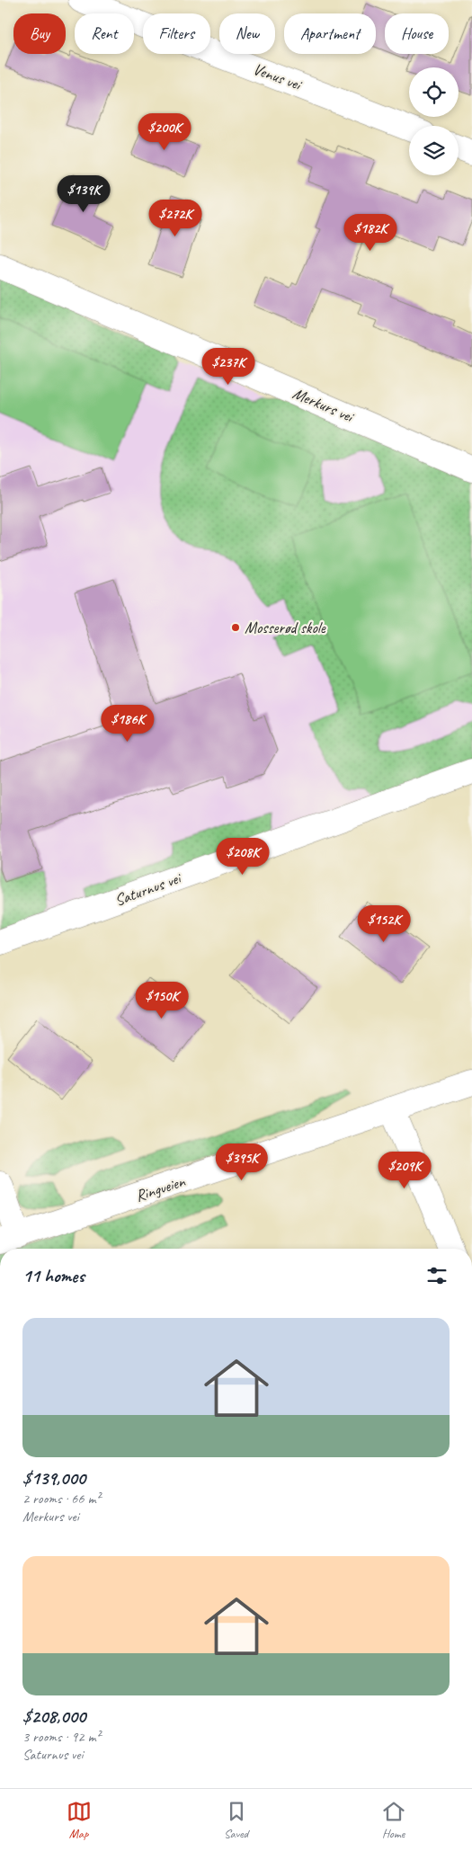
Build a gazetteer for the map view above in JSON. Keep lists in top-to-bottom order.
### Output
{
  "streets": {
    "street": [
      "Venus vei",
      "Merkurs vei",
      "Saturnus vei",
      "Ringveien"
    ]
  },
  "places": ["Mosserød skole"],
  "page": {
    "chip": [
      "Buy",
      "Rent",
      "Filters",
      "New",
      "Apartment",
      "House"
    ],
    "price": [
      "$200K",
      "$139K",
      "$272K",
      "$182K",
      "$237K",
      "$186K",
      "$208K",
      "$152K",
      "$150K",
      "$395K",
      "$209K"
    ],
    "heading": "11 homes",
    "list": [
      {
        "name": "$139,000",
        "note": "2 rooms · 66 m² · Merkurs vei"
      },
      {
        "name": "$208,000",
        "note": "3 rooms · 92 m² · Saturnus vei"
      }
    ],
    "tabs": ["Map", "Saved", "Home"]
  }
}
